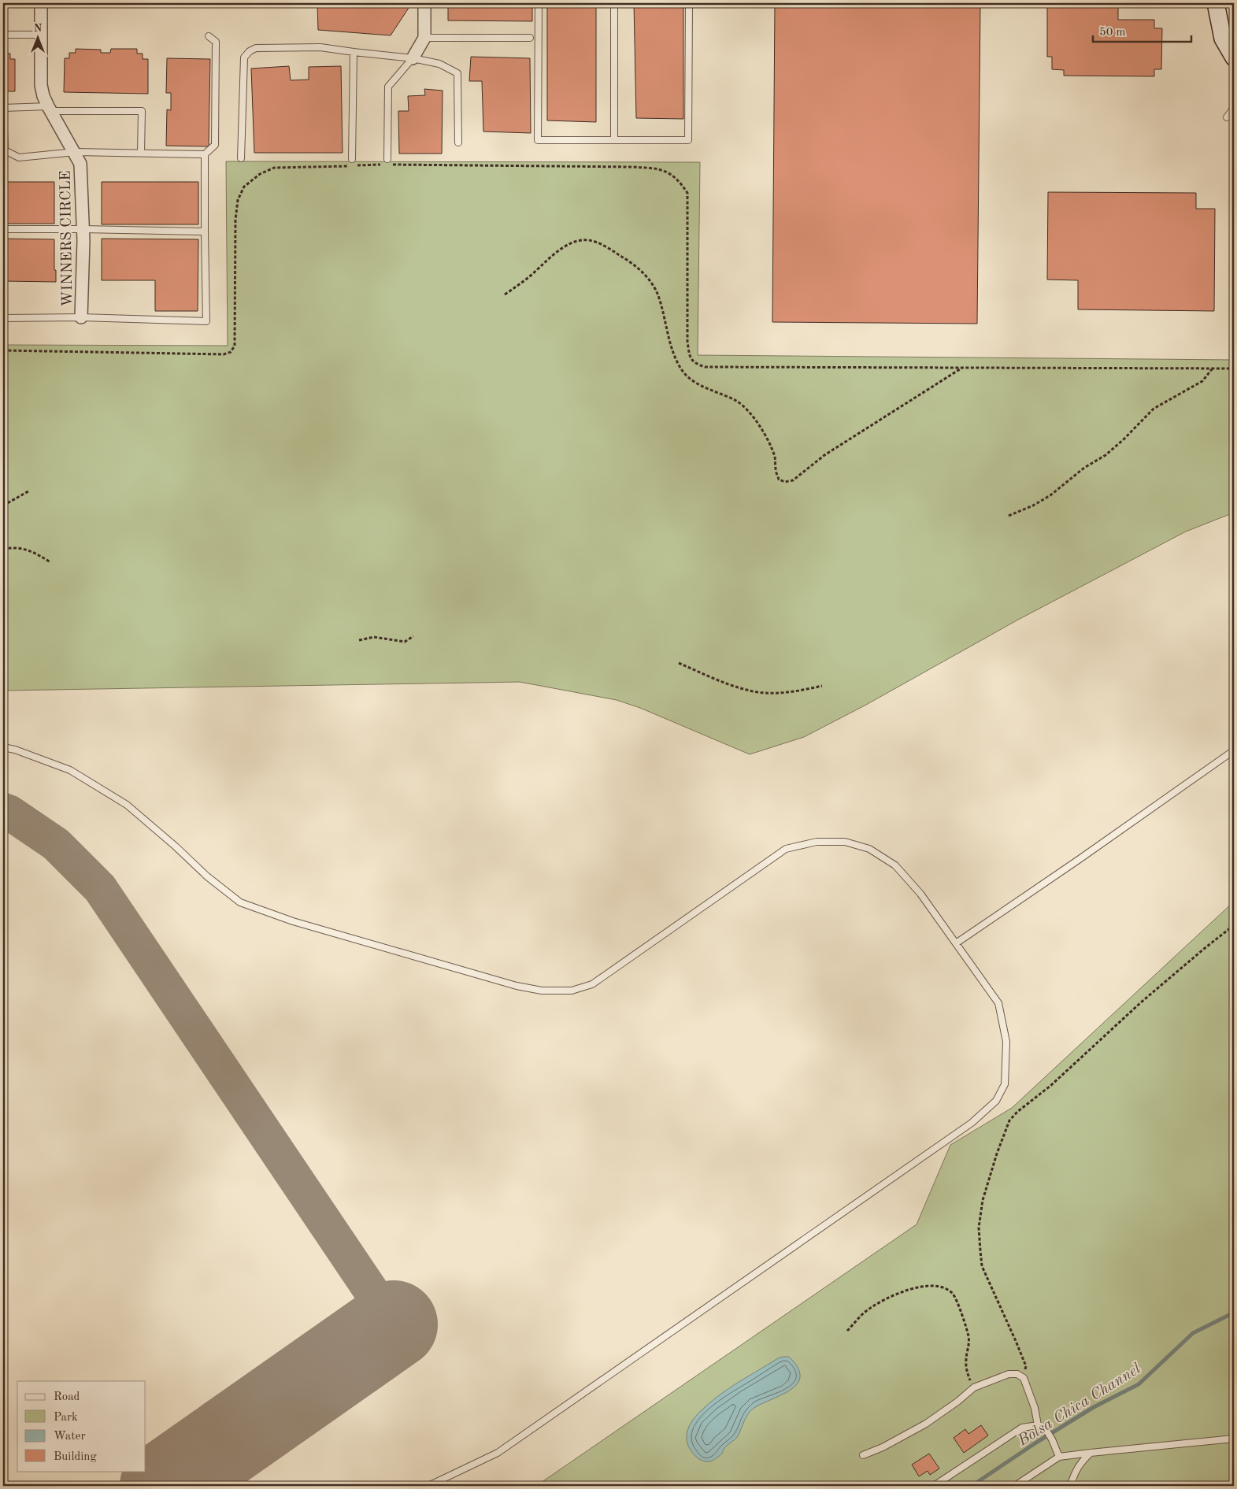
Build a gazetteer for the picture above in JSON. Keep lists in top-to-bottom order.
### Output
{
  "streets": {
    "street": ["WINNERS CIRCLE"]
  },
  "water": ["Bolsa Chica Channel"],
  "legend": [
    "Road",
    "Park",
    "Water",
    "Building"
  ],
  "scale_bar": "50 m",
  "north": "top"
}
